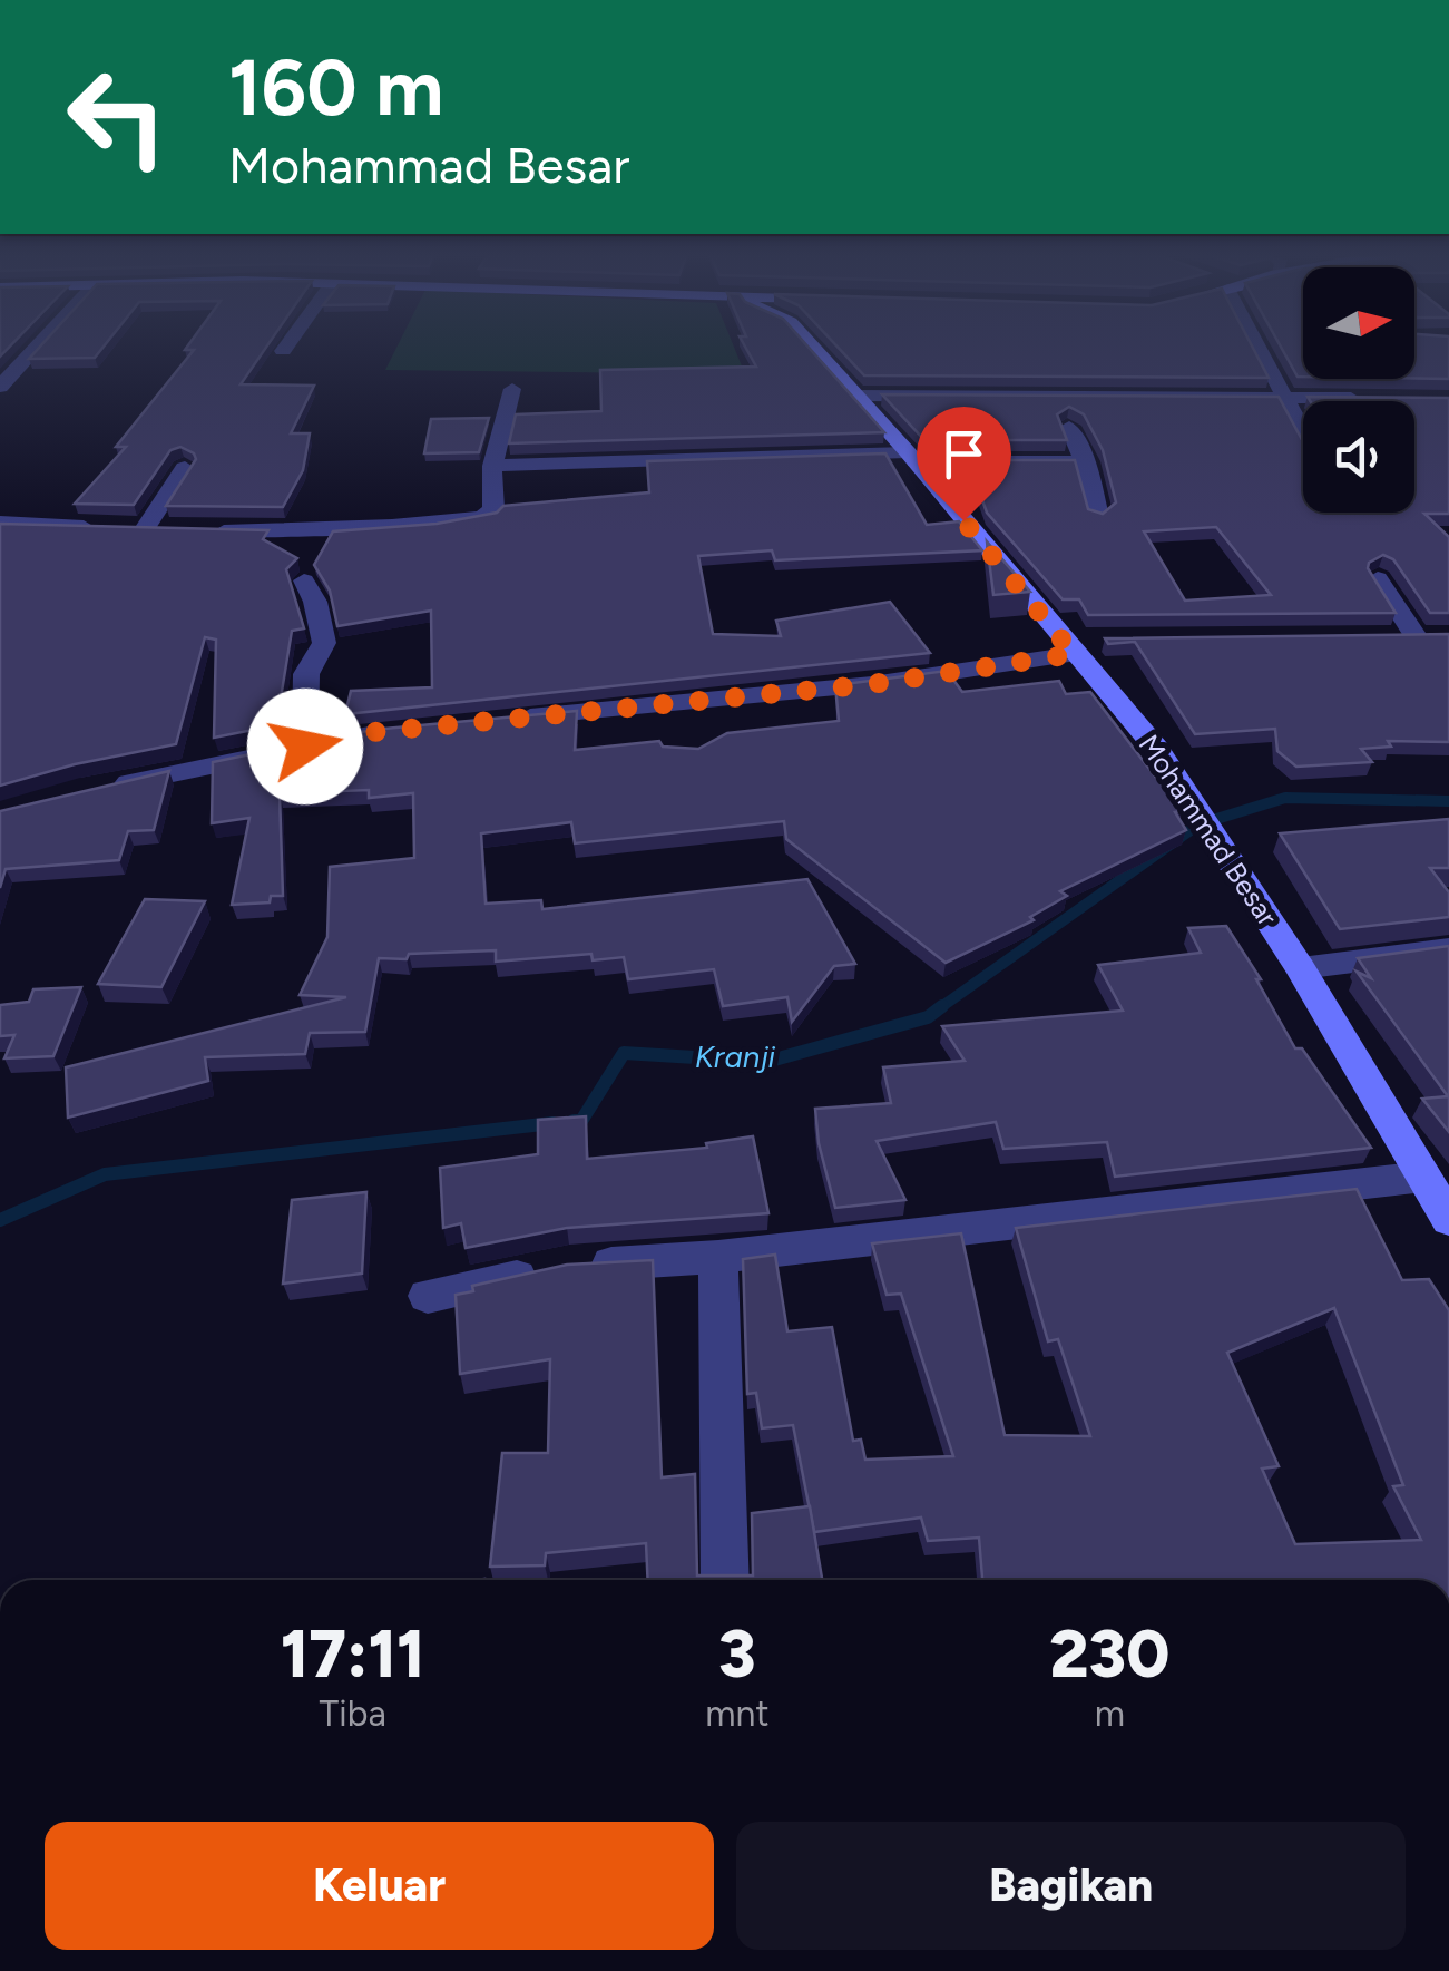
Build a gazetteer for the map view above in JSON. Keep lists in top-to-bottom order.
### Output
{
  "streets": {
    "street": ["Mohammad Besar"]
  },
  "water": ["Kranji"],
  "north": "right",
  "page": {
    "turn": ["160 m", "Mohammad Besar"],
    "eta": [
      "17:11",
      "Tiba",
      "3",
      "mnt",
      "230",
      "m"
    ],
    "buttons": ["Keluar", "Bagikan"]
  }
}
